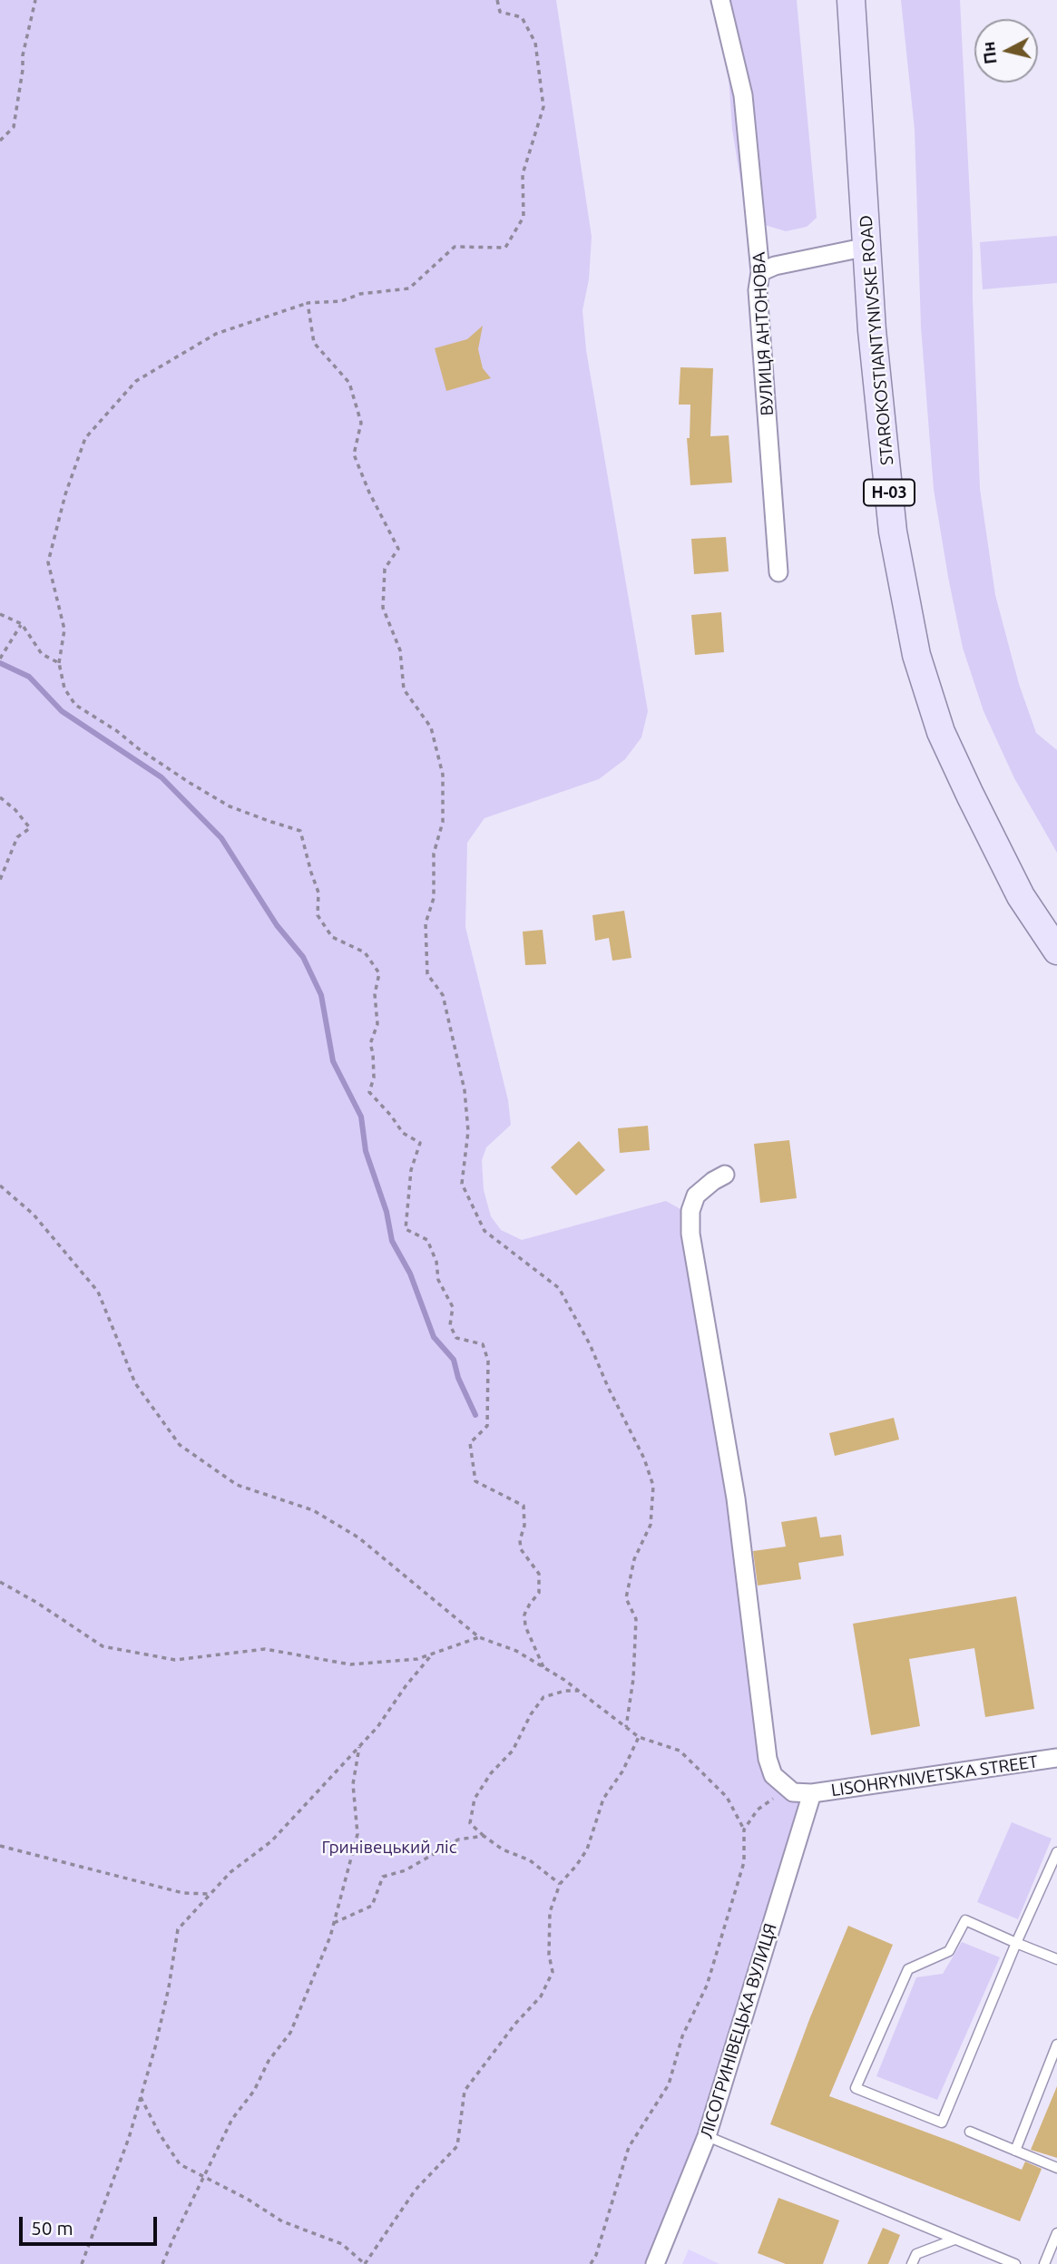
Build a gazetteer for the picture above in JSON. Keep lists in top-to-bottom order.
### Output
{
  "streets": {
    "main road": ["STAROKOSTIANTYNIVSKE ROAD", "Н-03"],
    "street": ["ВУЛИЦЯ АНТОНОВА", "LISOHRYNIVETSKA STREET", "ЛІСОГРИНІВЕЦЬКА ВУЛИЦЯ"]
  },
  "crossings": [
    ["LISOHRYNIVETSKA STREET", "ЛІСОГРИНІВЕЦЬКА ВУЛИЦЯ"]
  ],
  "parks": ["Гринівецький ліс"],
  "scale_bar": "50 m",
  "north": "left"
}
